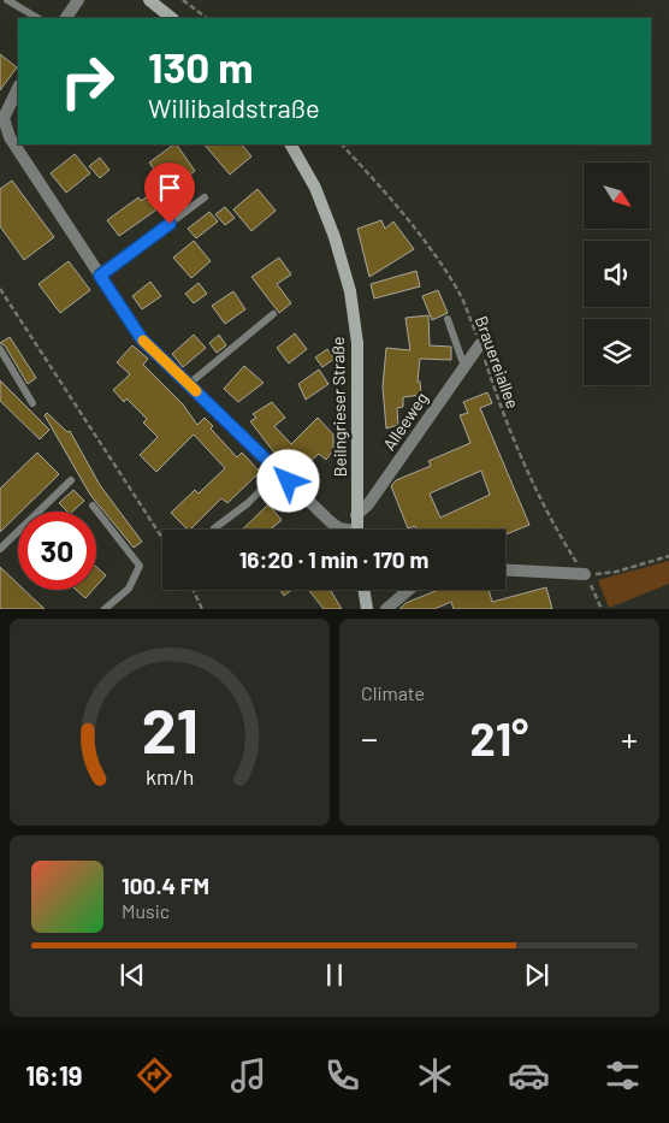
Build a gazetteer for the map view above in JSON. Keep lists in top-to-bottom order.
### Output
{
  "streets": {
    "main road": ["Beilngrieser Straße"],
    "street": ["Alleeweg"],
    "path": ["Brauereiallee"]
  },
  "crossings": [
    ["Brauereiallee", "Alleeweg"],
    ["Beilngrieser Straße", "Alleeweg"]
  ],
  "north": "bottom right",
  "page": {
    "turn": ["130 m", "Willibaldstraße"],
    "limit": "30",
    "trip": "16:20 · 1 min · 170 m",
    "tile": "Climate",
    "heat": ["−", "21°", "+"],
    "song": ["100.4 FM", "Music"],
    "tabs": "16:19",
    "gauge": ["21", "km/h"]
  }
}
